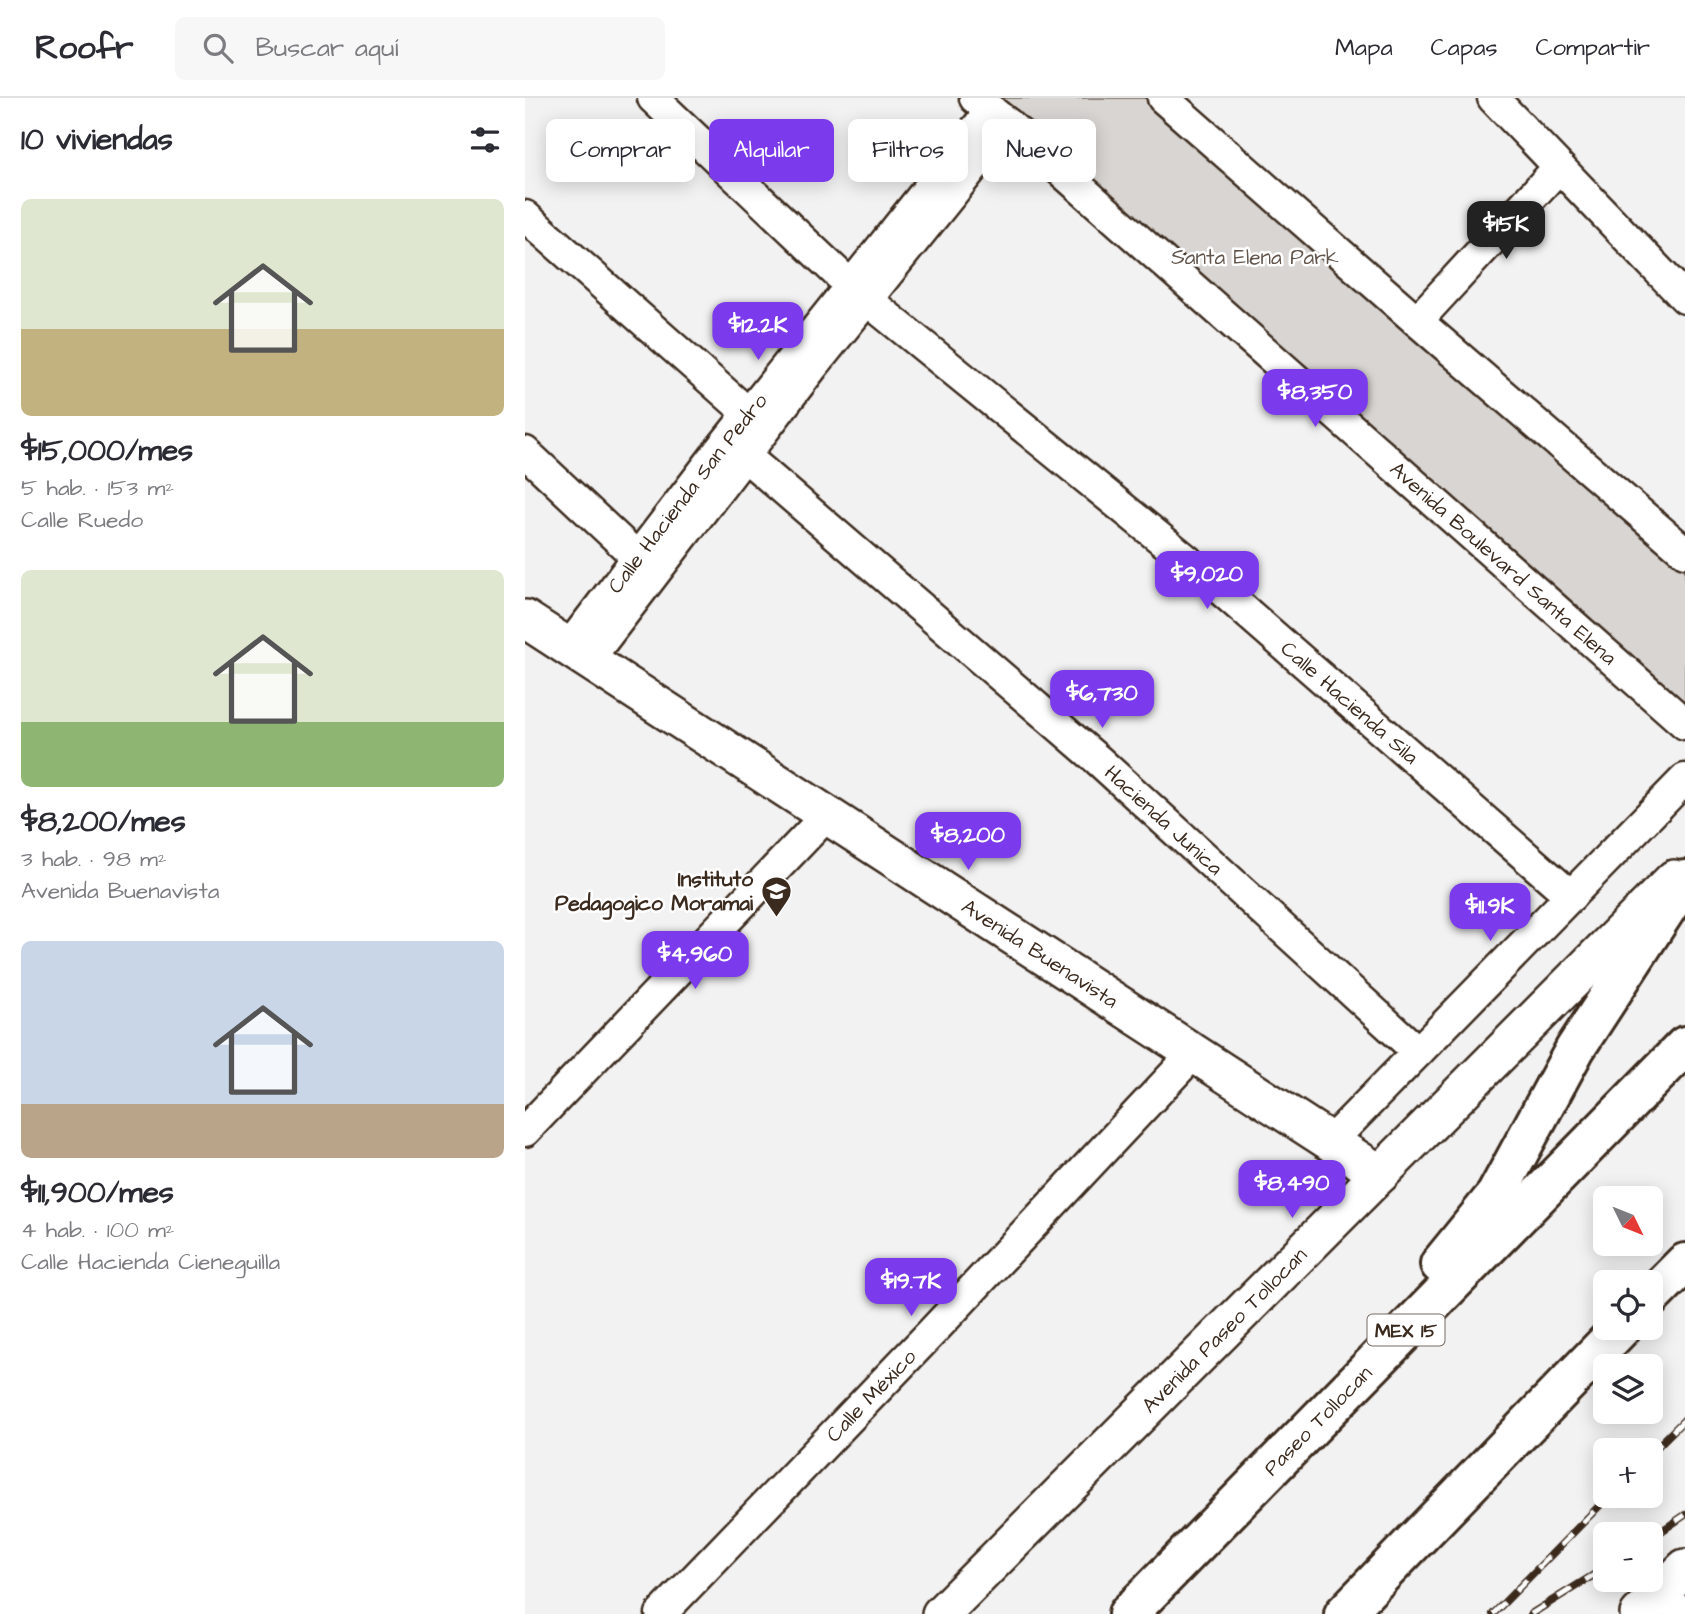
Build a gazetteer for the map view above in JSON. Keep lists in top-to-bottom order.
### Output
{
  "streets": {
    "highway": ["MEX 15", "Paseo Tollocan"],
    "main road": ["Avenida Buenavista", "Avenida Paseo Tollocan"],
    "street": [
      "Calle Hacienda San Pedro",
      "Avenida Boulevard Santa Elena",
      "Calle Hacienda Sila",
      "Hacienda Junica",
      "Calle México"
    ]
  },
  "crossings": [
    ["Calle Hacienda San Pedro", "Avenida Boulevard Santa Elena"],
    ["Calle Hacienda San Pedro", "Calle Hacienda Sila"],
    ["Calle Hacienda San Pedro", "Hacienda Junica"],
    ["Calle Hacienda San Pedro", "Avenida Buenavista"],
    ["Avenida Buenavista", "Avenida Paseo Tollocan"],
    ["Avenida Buenavista", "Calle México"]
  ],
  "parks": ["Santa Elena Park"],
  "places": {
    "school or university": ["Instituto Pedagogico Moramai"]
  },
  "north": "bottom right",
  "page": {
    "header": "Roofr",
    "search": "Buscar aquí",
    "nav": ["Mapa", "Capas", "Compartir"],
    "heading": "10 viviendas",
    "chip": [
      "Comprar",
      "Alquilar",
      "Filtros",
      "Nuevo"
    ],
    "list": [
      {
        "name": "$15,000/mes",
        "note": "5 hab. · 153 m² · Calle Ruedo"
      },
      {
        "name": "$8,200/mes",
        "note": "3 hab. · 98 m² · Avenida Buenavista"
      },
      {
        "name": "$11,900/mes",
        "note": "4 hab. · 100 m² · Calle Hacienda Cieneguilla"
      }
    ],
    "price": [
      "$15K",
      "$12.2K",
      "$8,350",
      "$9,020",
      "$6,730",
      "$8,200",
      "$11.9K",
      "$4,960",
      "$8,490",
      "$19.7K"
    ],
    "map_buttons": ["+", "−"]
  }
}
